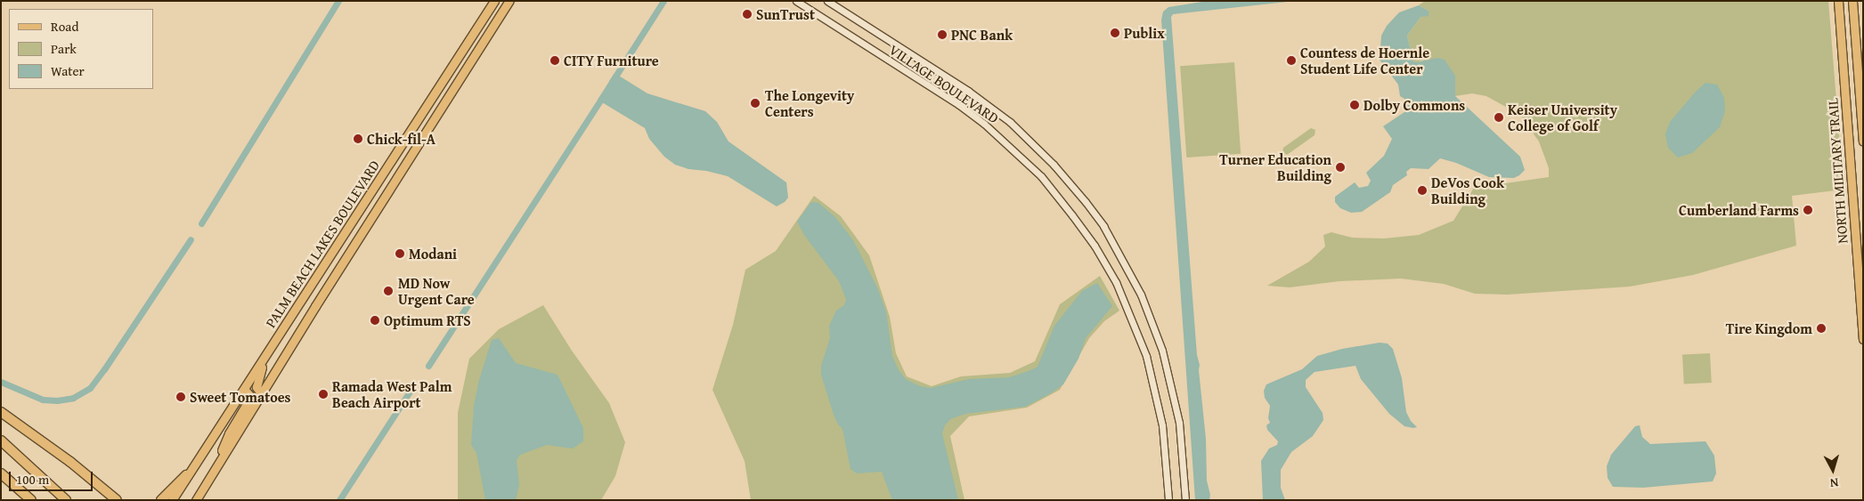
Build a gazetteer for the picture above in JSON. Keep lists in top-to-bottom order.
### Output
{
  "streets": {
    "main road": ["NORTH MILITARY TRAIL", "PALM BEACH LAKES BOULEVARD"],
    "street": ["VILLAGE BOULEVARD"]
  },
  "places": [
    "SunTrust",
    "Publix",
    "PNC Bank",
    "CITY Furniture",
    "Countess de Hoernle Student Life Center",
    "The Longevity Centers",
    "Dolby Commons",
    "Keiser University College of Golf",
    "Chick-fil-A",
    "Turner Education Building",
    "DeVos Cook Building",
    "Cumberland Farms",
    "Modani",
    "MD Now Urgent Care",
    "Optimum RTS",
    "Tire Kingdom",
    "Ramada West Palm Beach Airport",
    "Sweet Tomatoes"
  ],
  "legend": ["Road", "Park", "Water"],
  "scale_bar": "100 m",
  "north": "bottom"
}
